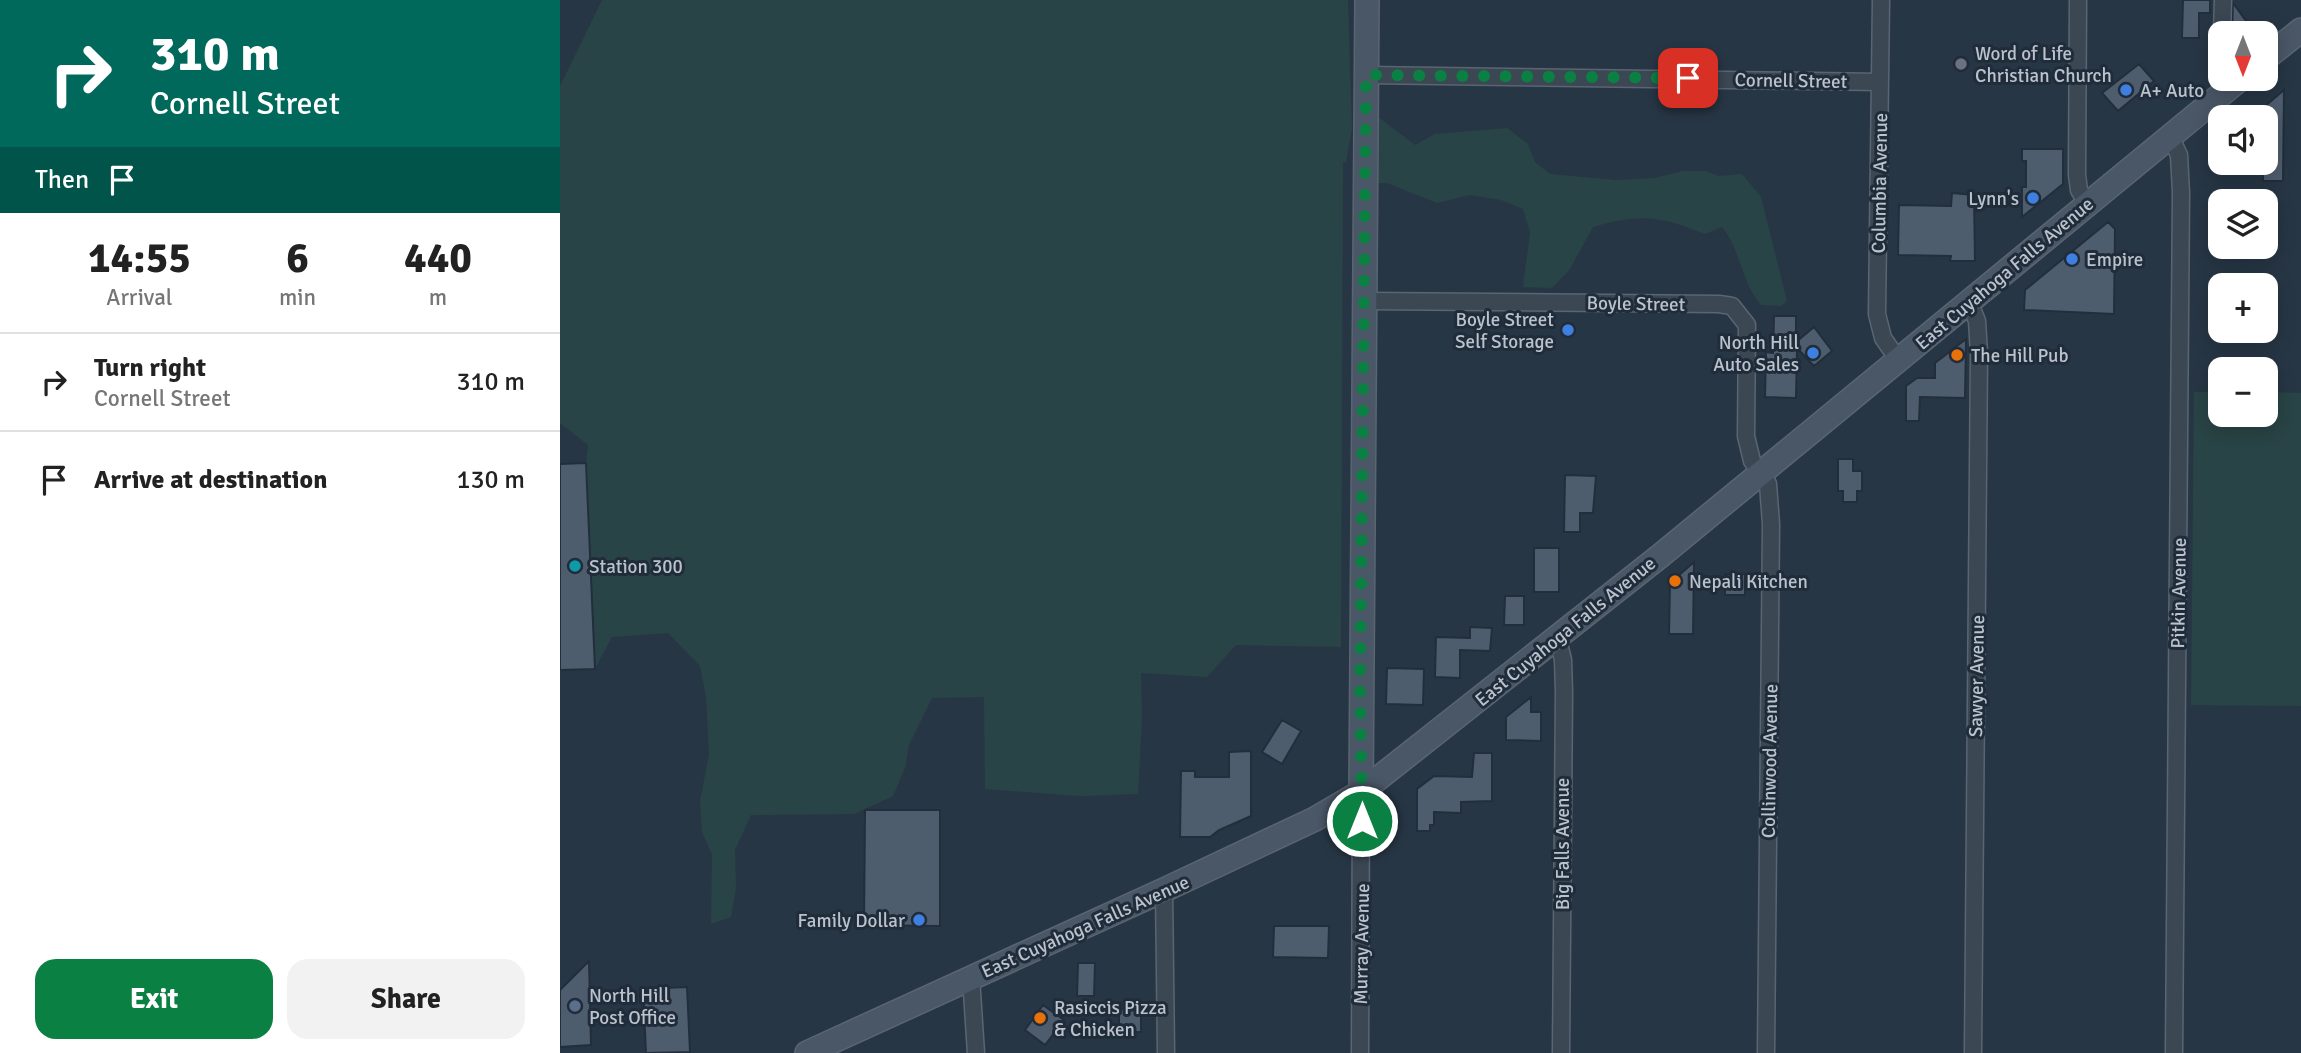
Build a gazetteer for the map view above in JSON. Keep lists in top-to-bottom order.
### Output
{
  "streets": {
    "street": [
      "Cornell Street",
      "Columbia Avenue",
      "East Cuyahoga Falls Avenue",
      "Boyle Street",
      "Pitkin Avenue",
      "Sawyer Avenue",
      "Collinwood Avenue",
      "Big Falls Avenue",
      "Murray Avenue"
    ]
  },
  "crossings": [
    ["Cornell Street", "Columbia Avenue"],
    ["Columbia Avenue", "East Cuyahoga Falls Avenue"],
    ["East Cuyahoga Falls Avenue", "Boyle Street"],
    ["East Cuyahoga Falls Avenue", "Pitkin Avenue"],
    ["East Cuyahoga Falls Avenue", "Sawyer Avenue"],
    ["East Cuyahoga Falls Avenue", "Collinwood Avenue"],
    ["East Cuyahoga Falls Avenue", "Big Falls Avenue"],
    ["East Cuyahoga Falls Avenue", "Murray Avenue"],
    ["Boyle Street", "Collinwood Avenue"]
  ],
  "places": [
    "Word of Life Christian Church",
    "A+ Auto",
    "Lynn's",
    "Empire",
    "Boyle Street Self Storage",
    "North Hill Auto Sales",
    "The Hill Pub",
    "Station 300",
    "Nepali Kitchen",
    "Family Dollar",
    "North Hill Post Office",
    "Rasiccis Pizza & Chicken"
  ],
  "north": "bottom",
  "page": {
    "turn": ["310 m", "Cornell Street"],
    "map_buttons": ["+", "−"],
    "then": "Then",
    "eta": [
      "14:55",
      "Arrival",
      "6",
      "min",
      "440",
      "m"
    ],
    "list": [
      {
        "name": "Turn right",
        "note": "Cornell Street",
        "value": "310 m"
      },
      {
        "name": "Arrive at destination",
        "value": "130 m"
      }
    ],
    "buttons": ["Exit", "Share"]
  }
}
